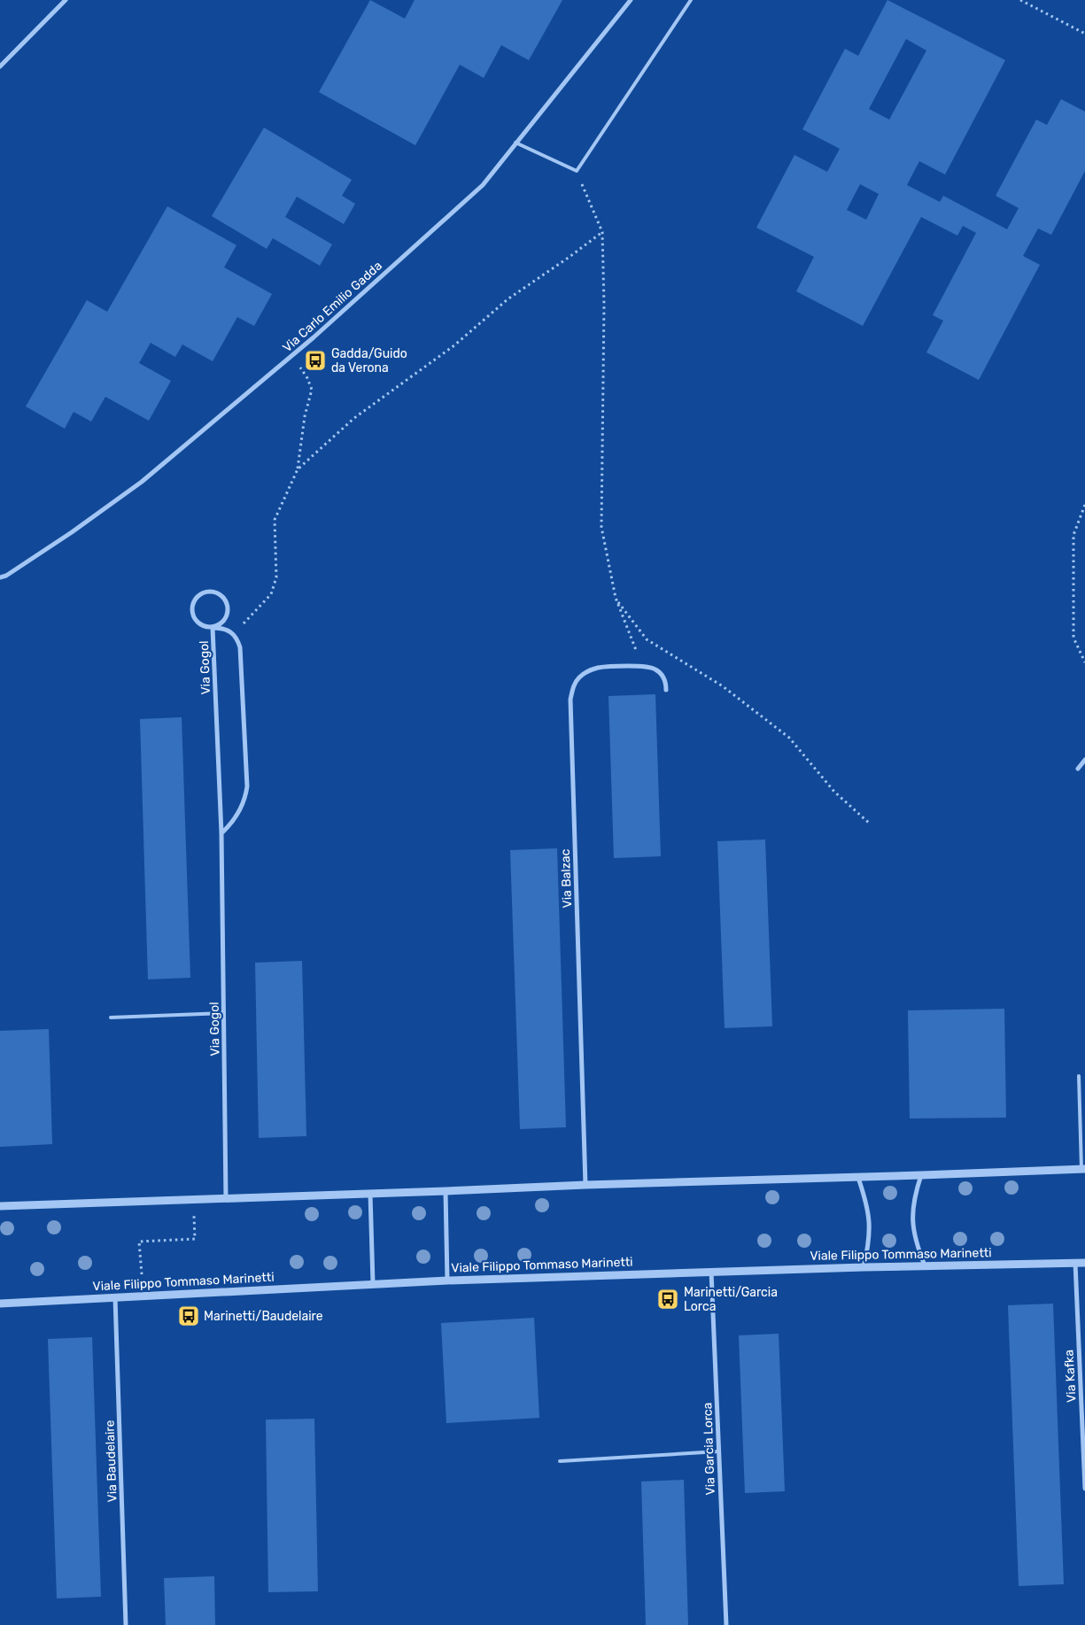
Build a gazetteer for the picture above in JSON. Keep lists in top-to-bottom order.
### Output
{
  "streets": {
    "street": [
      "Via Carlo Emilio Gadda",
      "Via Gogol",
      "Via Balzac",
      "Viale Filippo Tommaso Marinetti",
      "Via Kafka",
      "Via Garcia Lorca",
      "Via Baudelaire"
    ]
  },
  "crossings": [
    ["Viale Filippo Tommaso Marinetti", "Via Kafka"],
    ["Viale Filippo Tommaso Marinetti", "Via Garcia Lorca"],
    ["Viale Filippo Tommaso Marinetti", "Via Baudelaire"]
  ],
  "places": {
    "bus stop": ["Gadda/Guido da Verona", "Marinetti/Garcia Lorca", "Marinetti/Baudelaire"]
  }
}
